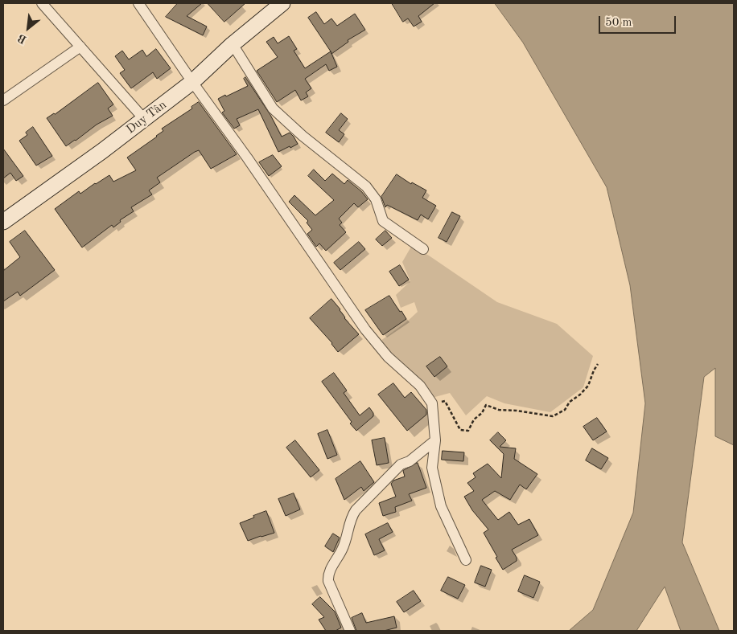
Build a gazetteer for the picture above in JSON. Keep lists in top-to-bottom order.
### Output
{
  "streets": {
    "street": ["Duy Tân"]
  },
  "scale_bar": "50 m",
  "north": "bottom left"
}
